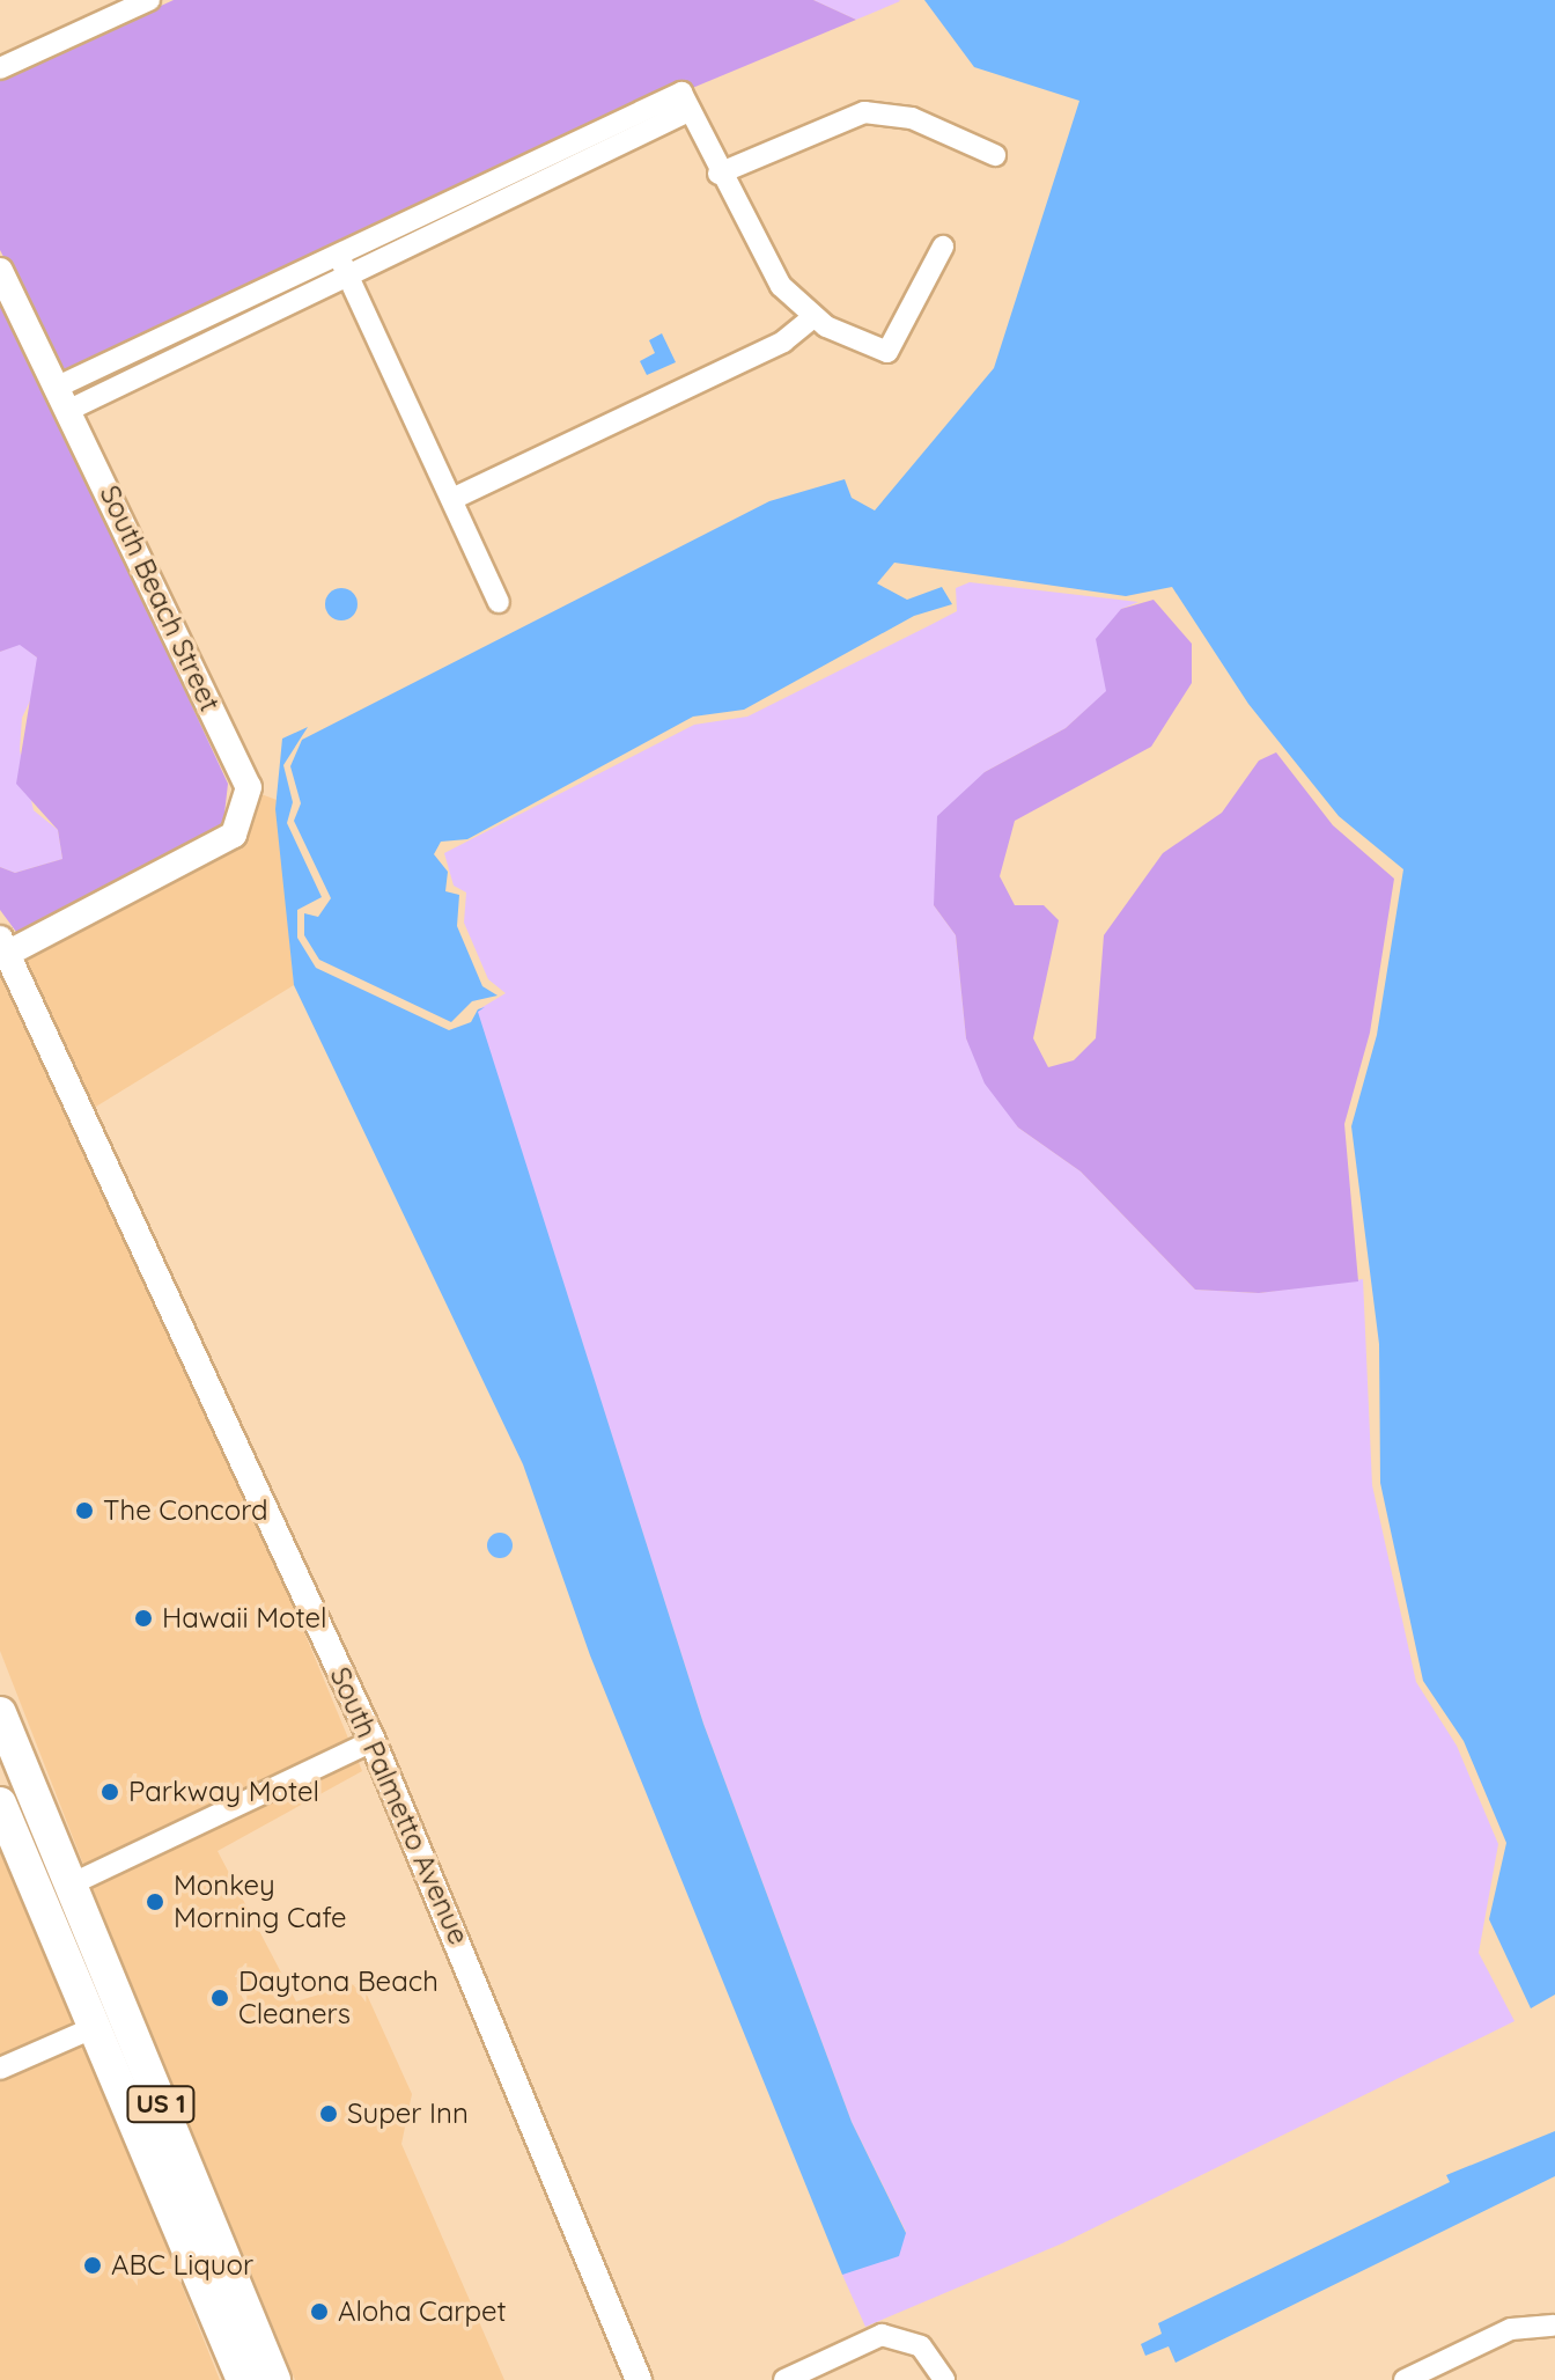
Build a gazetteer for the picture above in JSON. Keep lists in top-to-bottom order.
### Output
{
  "streets": {
    "main road": ["US 1"],
    "street": ["South Beach Street", "South Palmetto Avenue"]
  },
  "crossings": [
    ["South Beach Street", "South Palmetto Avenue"]
  ],
  "places": [
    "The Concord",
    "Hawaii Motel",
    "Parkway Motel",
    "Monkey Morning Cafe",
    "Daytona Beach Cleaners",
    "Super Inn",
    "ABC Liquor",
    "Aloha Carpet"
  ]
}
